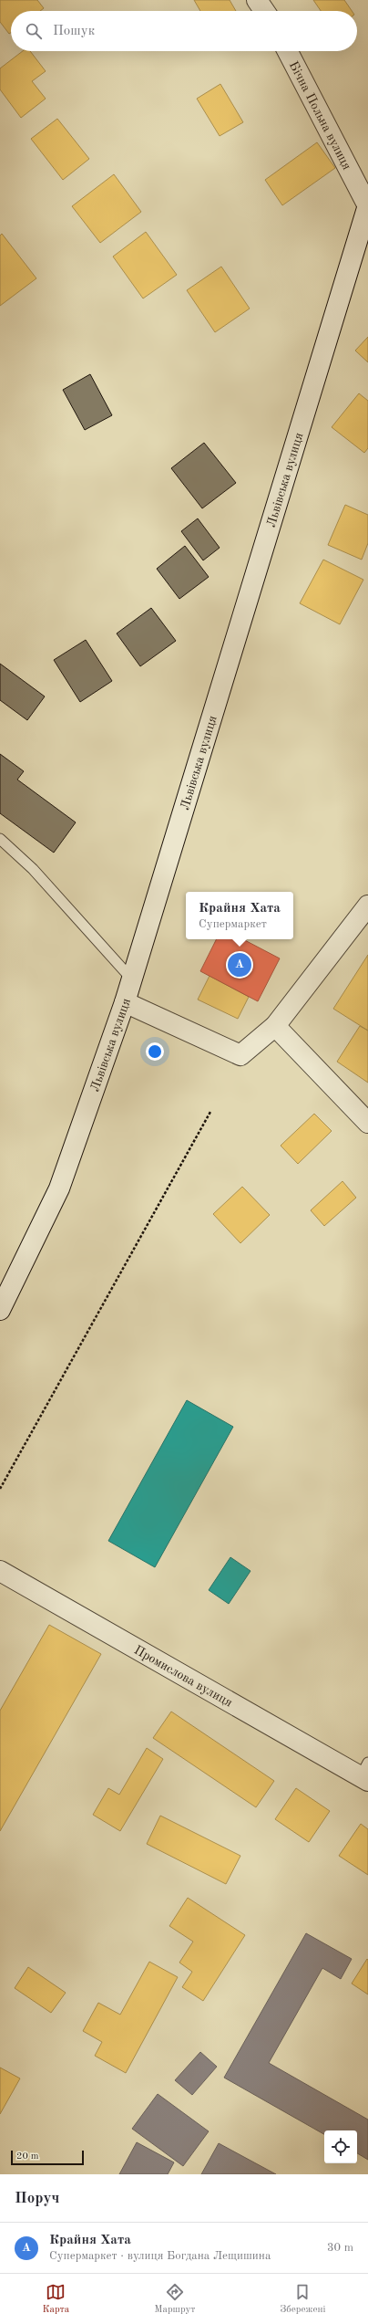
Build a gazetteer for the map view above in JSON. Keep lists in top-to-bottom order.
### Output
{
  "streets": {
    "main road": ["Бічна Польна вулиця", "Львівська вулиця", "Промислова вулиця"]
  },
  "crossings": [
    ["Бічна Польна вулиця", "Львівська вулиця"]
  ],
  "scale_bar": "20 m",
  "page": {
    "search": "Пошук",
    "popup": ["Крайня Хата", "Супермаркет"],
    "pins": "A",
    "scale": "20 m",
    "heading": "Поруч",
    "list": [
      {
        "mark": "A",
        "name": "Крайня Хата",
        "note": "Супермаркет · вулиця Богдана Лещишина",
        "value": "30 m"
      }
    ],
    "nav": ["Карта", "Маршрут", "Збережені"]
  }
}
